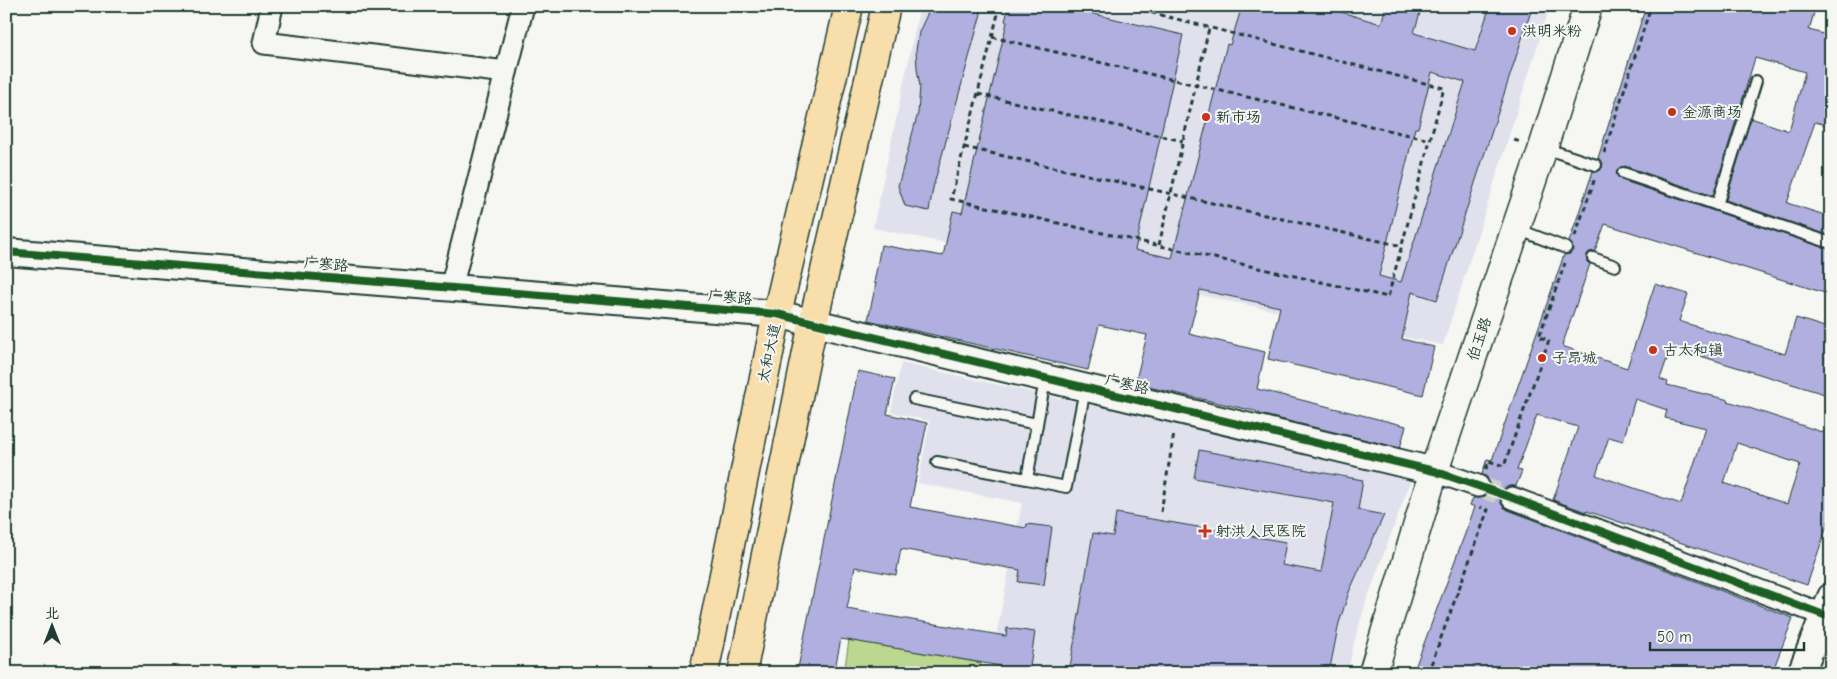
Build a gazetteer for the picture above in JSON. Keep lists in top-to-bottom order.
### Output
{
  "streets": {
    "main road": ["伯玉路", "太和大道"],
    "street": ["广寒路"]
  },
  "crossings": [
    ["广寒路", "伯玉路"],
    ["广寒路", "太和大道"]
  ],
  "places": {
    "other": [
      "洪明米粉",
      "金源商场",
      "新市场",
      "古太和镇",
      "子昂城"
    ],
    "health": ["射洪人民医院"]
  },
  "scale_bar": "50 m",
  "north": "top"
}
